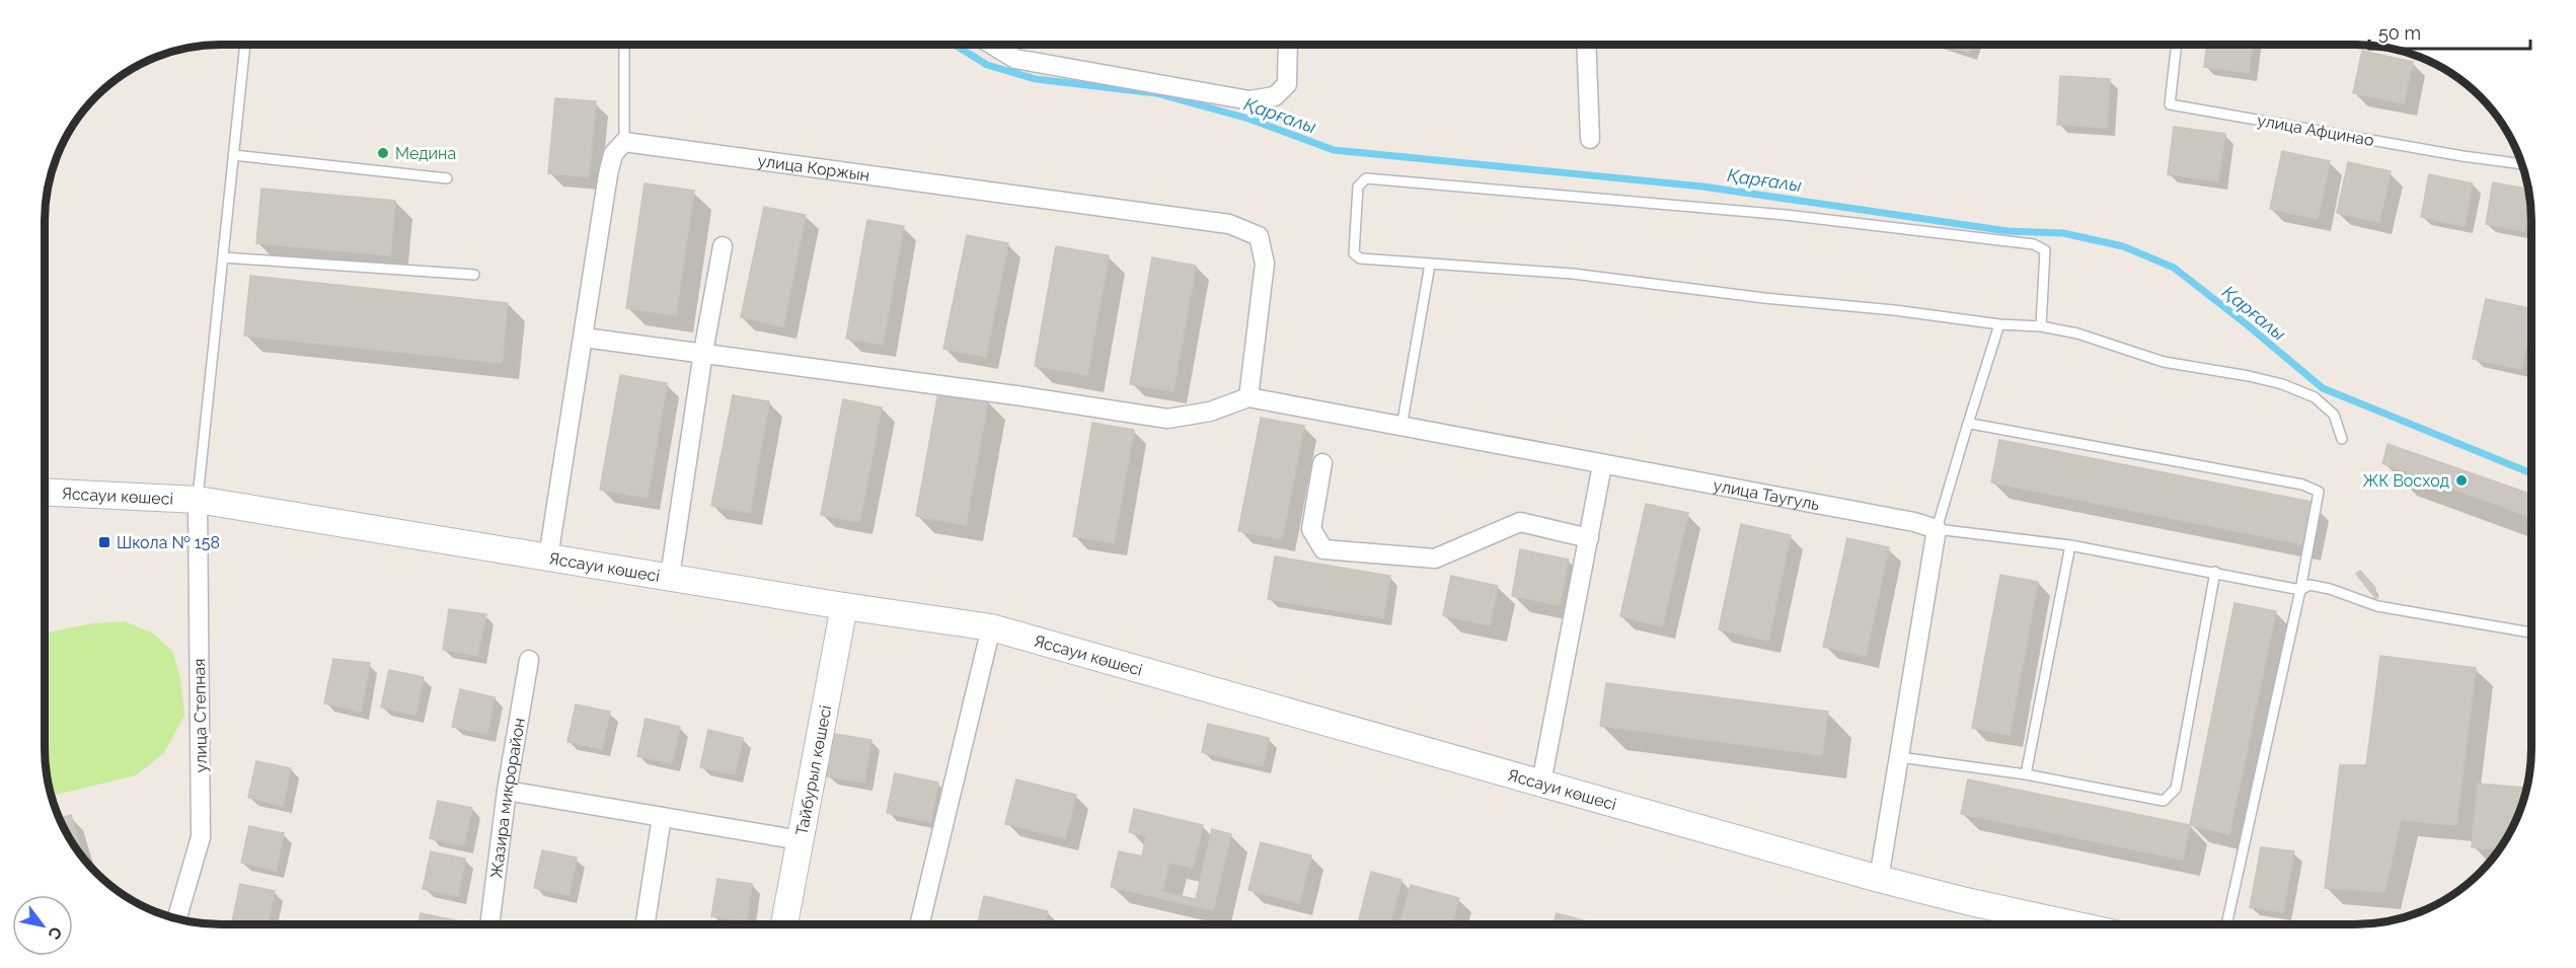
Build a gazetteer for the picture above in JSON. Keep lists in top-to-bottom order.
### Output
{
  "streets": {
    "main road": ["Яссауи көшесі", "Тайбурыл көшесі"],
    "street": [
      "улица Коржын",
      "улица Таугуль",
      "улица Степная",
      "Жазира микрорайон"
    ],
    "lane": ["улица Афцинао"]
  },
  "crossings": [
    ["улица Коржын", "улица Таугуль"],
    ["Яссауи көшесі", "улица Степная"],
    ["Яссауи көшесі", "Тайбурыл көшесі"]
  ],
  "water": ["Қарғалы"],
  "places": {
    "other": ["Медина", "ЖК Восход"],
    "transit": ["Школа № 158"]
  },
  "scale_bar": "50 m",
  "north": "bottom right"
}
